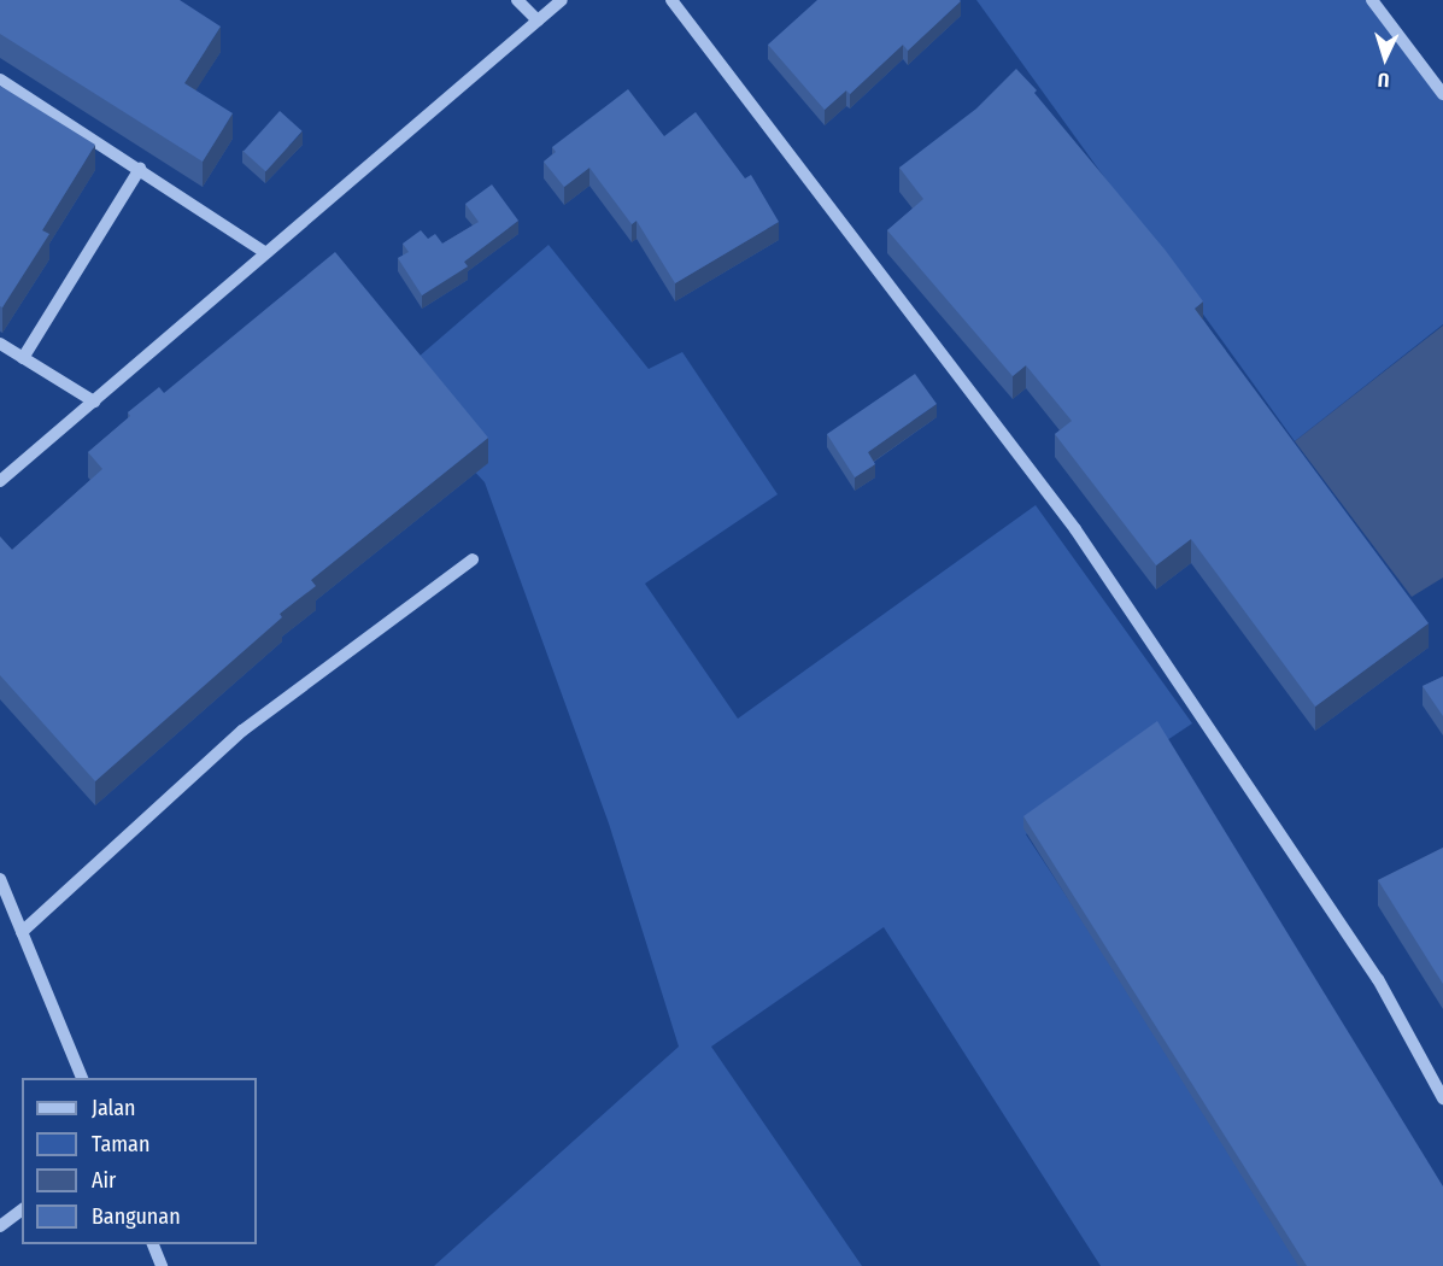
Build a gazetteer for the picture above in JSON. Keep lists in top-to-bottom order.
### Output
{
  "legend": [
    "Jalan",
    "Taman",
    "Air",
    "Bangunan"
  ],
  "north": "bottom"
}
